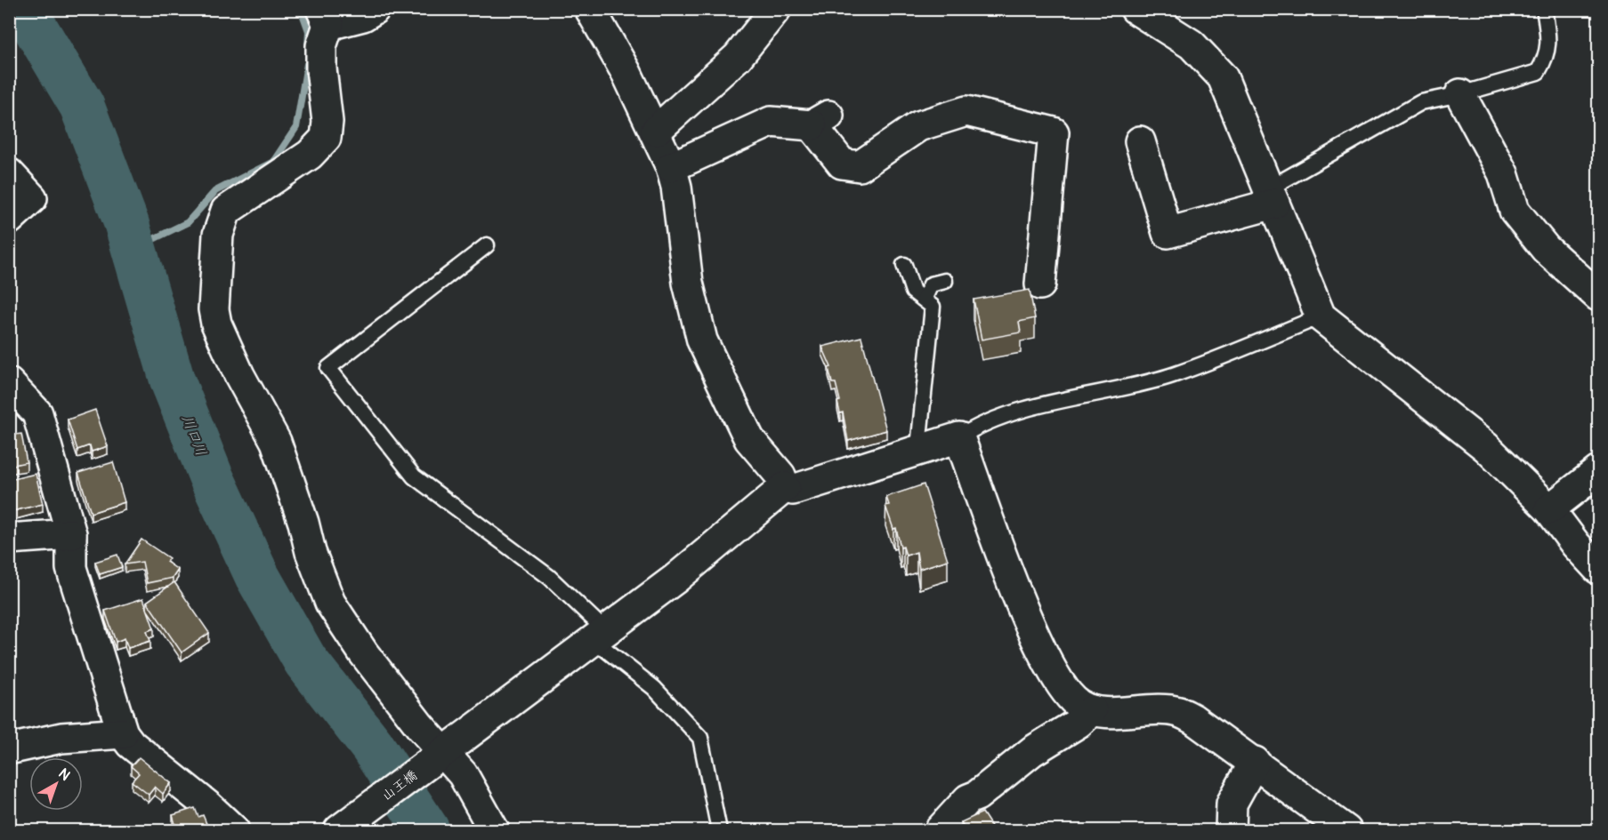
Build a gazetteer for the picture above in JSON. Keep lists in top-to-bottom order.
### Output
{
  "streets": {
    "street": ["山王橋"]
  },
  "water": ["川口川"],
  "north": "top right"
}
